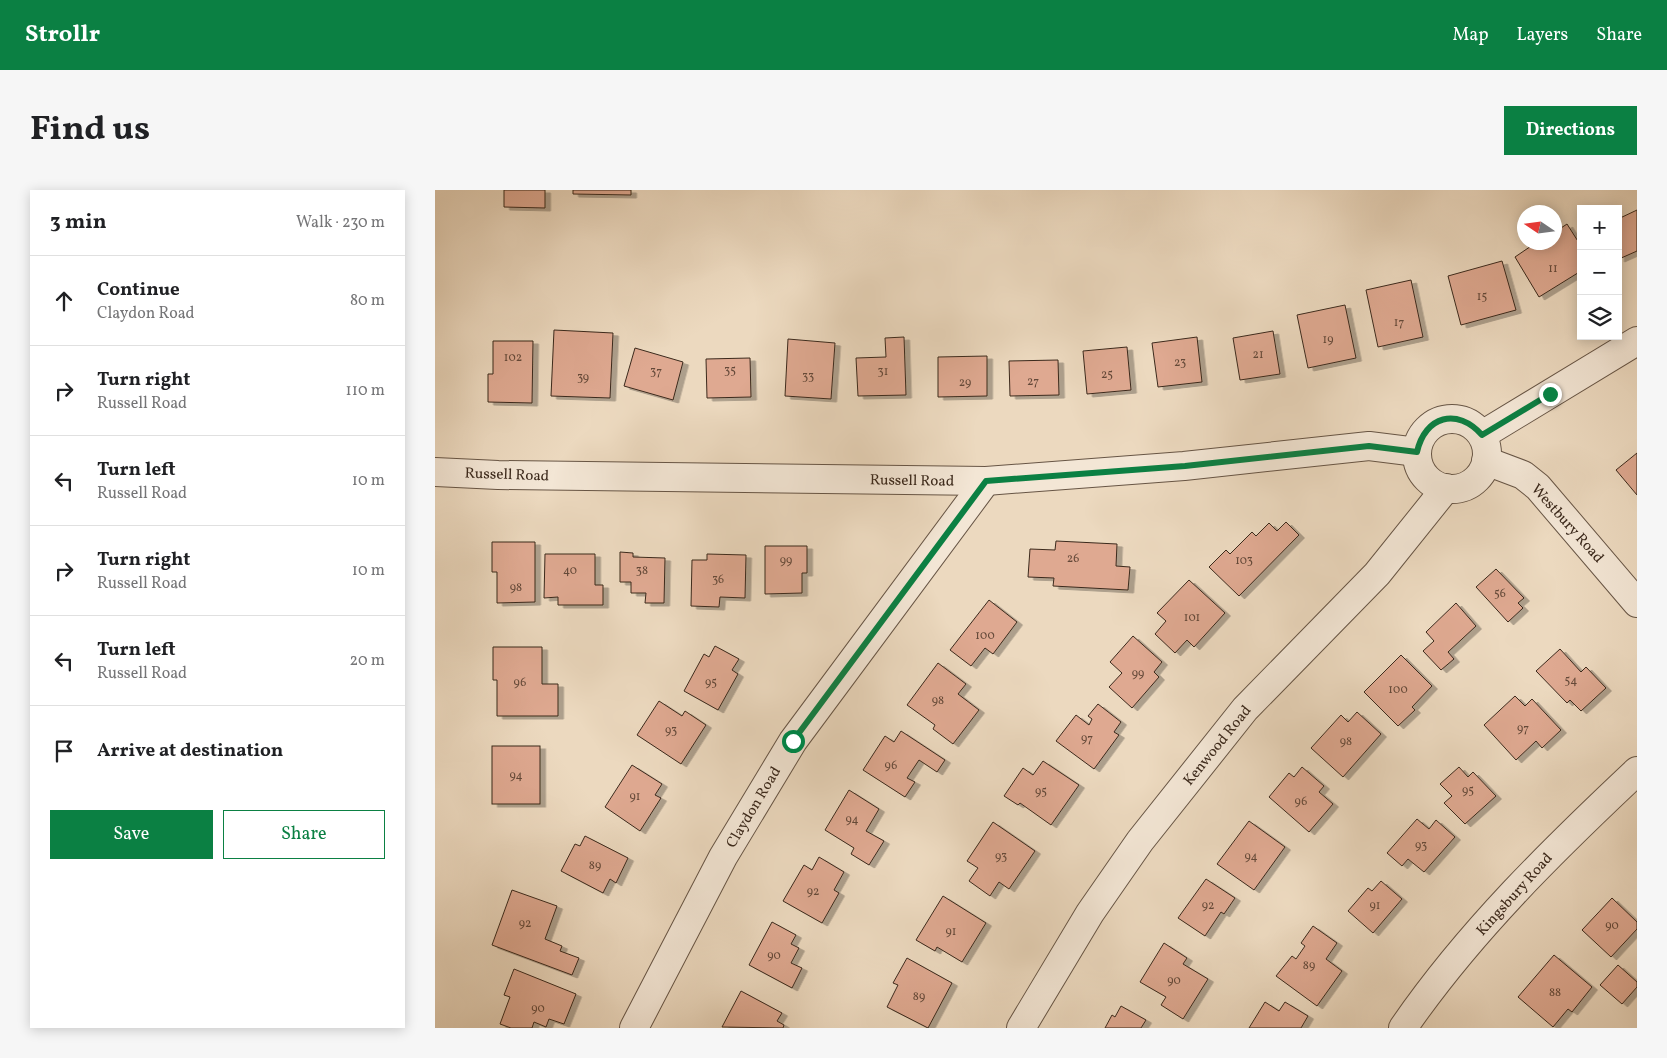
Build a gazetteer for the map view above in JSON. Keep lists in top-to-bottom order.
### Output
{
  "streets": {
    "street": [
      "Russell Road",
      "Westbury Road",
      "Kenwood Road",
      "Claydon Road",
      "Kingsbury Road"
    ]
  },
  "crossings": [
    ["Russell Road", "Westbury Road"],
    ["Russell Road", "Kenwood Road"],
    ["Russell Road", "Claydon Road"],
    ["Westbury Road", "Kenwood Road"]
  ],
  "house_numbers": [
    "11",
    "15",
    "17",
    "19",
    "21",
    "102",
    "23",
    "35",
    "37",
    "31",
    "25",
    "33",
    "39",
    "27",
    "29",
    "26",
    "99",
    "103",
    "40",
    "38",
    "36",
    "98",
    "56",
    "101",
    "100",
    "99",
    "54",
    "96",
    "95",
    "100",
    "98",
    "97",
    "93",
    "97",
    "98",
    "96",
    "94",
    "95",
    "95",
    "91",
    "96",
    "94",
    "93",
    "93",
    "94",
    "89",
    "92",
    "92",
    "91",
    "92",
    "90",
    "91",
    "90",
    "89",
    "90",
    "88",
    "89",
    "90"
  ],
  "north": "left",
  "page": {
    "header": "Strollr",
    "nav": ["Map", "Layers", "Share"],
    "title": "Find us",
    "buttons": [
      "Directions",
      ["Save", "Share"]
    ],
    "heading": ["3 min", "Walk · 230 m"],
    "map_buttons": ["+", "−"],
    "list": [
      ["Continue", "Claydon Road", "80 m"],
      ["Turn right", "Russell Road", "110 m"],
      ["Turn left", "Russell Road", "10 m"],
      ["Turn right", "Russell Road", "10 m"],
      ["Turn left", "Russell Road", "20 m"],
      "Arrive at destination"
    ]
  }
}
